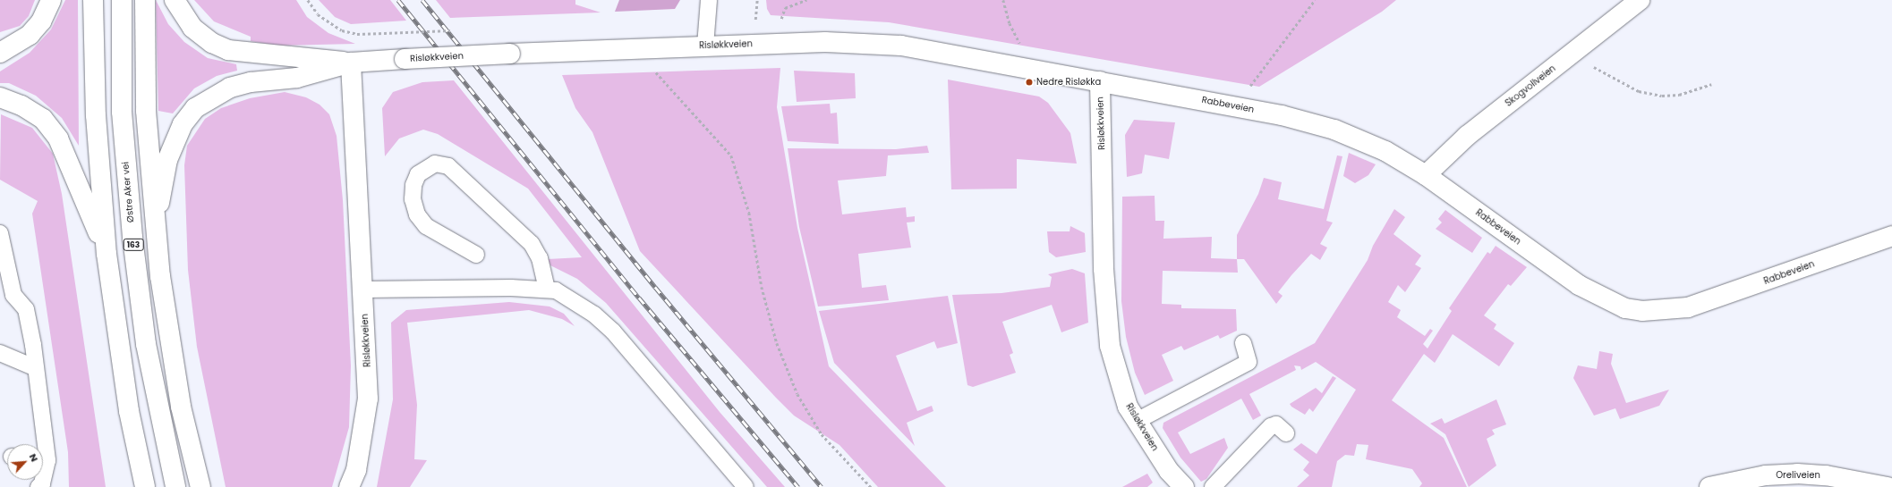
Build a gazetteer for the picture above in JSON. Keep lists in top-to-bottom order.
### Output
{
  "streets": {
    "main road": [
      "Risløkkveien",
      "Skogvollveien",
      "Rabbeveien",
      "Østre Aker vei",
      "163",
      "Oreliveien"
    ]
  },
  "crossings": [
    ["Risløkkveien", "Rabbeveien"],
    ["Skogvollveien", "Rabbeveien"]
  ],
  "places": ["Nedre Risløkka"],
  "north": "top right"
}
